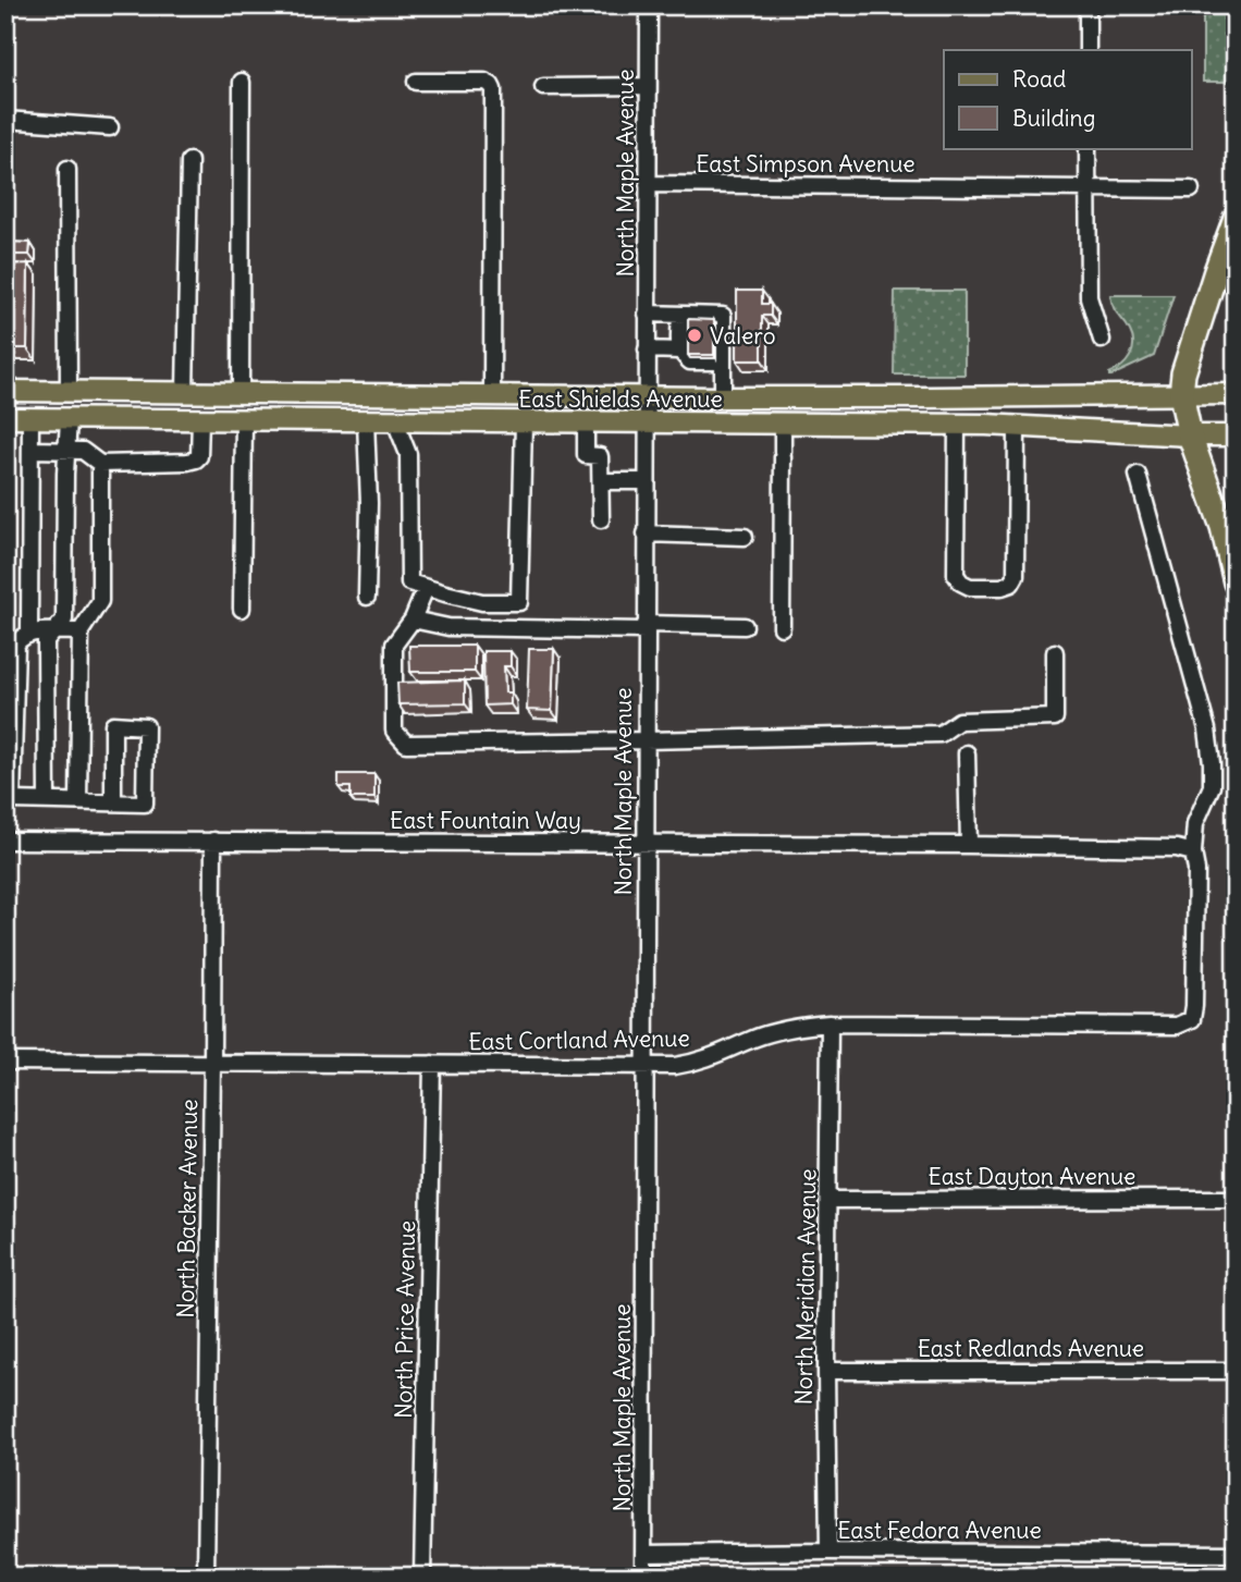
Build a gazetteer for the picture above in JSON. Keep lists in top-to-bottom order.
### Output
{
  "streets": {
    "main road": ["East Shields Avenue"],
    "street": [
      "East Simpson Avenue",
      "North Maple Avenue",
      "East Fountain Way",
      "East Cortland Avenue",
      "East Dayton Avenue",
      "North Backer Avenue",
      "North Meridian Avenue",
      "North Price Avenue",
      "East Redlands Avenue",
      "East Fedora Avenue"
    ]
  },
  "crossings": [
    ["East Simpson Avenue", "North Maple Avenue"],
    ["North Maple Avenue", "East Shields Avenue"],
    ["North Maple Avenue", "East Fountain Way"],
    ["North Maple Avenue", "East Cortland Avenue"],
    ["North Maple Avenue", "East Fedora Avenue"],
    ["East Fountain Way", "East Cortland Avenue"],
    ["East Fountain Way", "North Backer Avenue"],
    ["East Cortland Avenue", "North Backer Avenue"],
    ["East Cortland Avenue", "North Meridian Avenue"],
    ["East Cortland Avenue", "North Price Avenue"],
    ["East Dayton Avenue", "North Meridian Avenue"],
    ["North Meridian Avenue", "East Redlands Avenue"],
    ["North Meridian Avenue", "East Fedora Avenue"]
  ],
  "places": ["Valero"],
  "legend": ["Road", "Building"]
}
